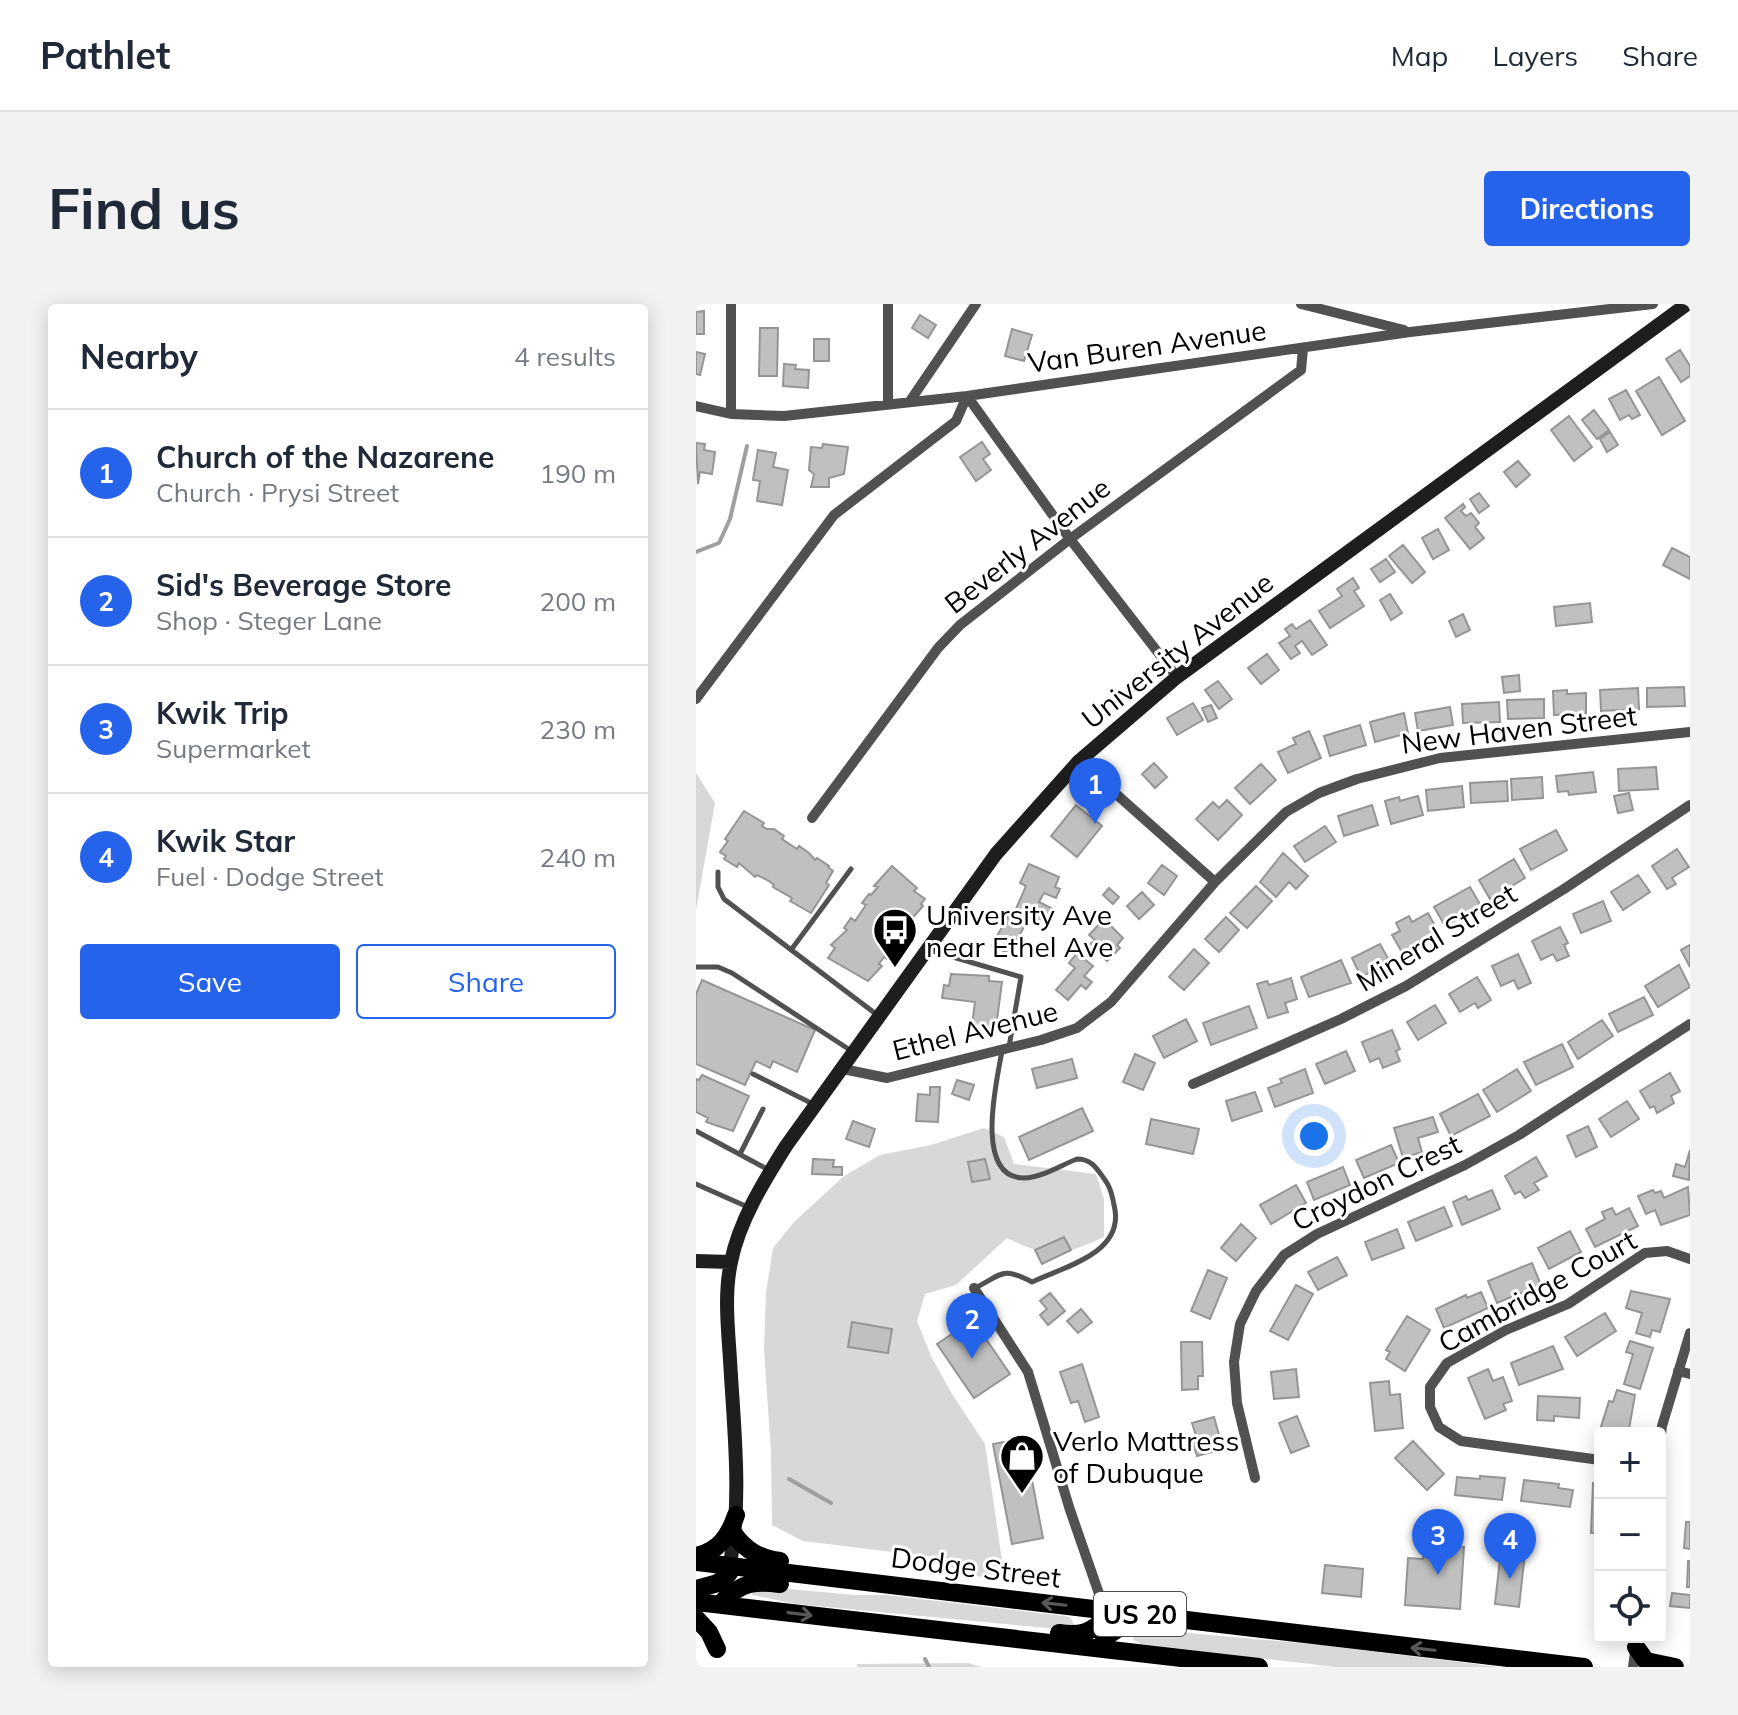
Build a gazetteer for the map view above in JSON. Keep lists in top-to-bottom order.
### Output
{
  "streets": {
    "highway": ["Dodge Street", "US 20"],
    "main road": ["University Avenue"],
    "street": [
      "Van Buren Avenue",
      "Beverly Avenue",
      "New Haven Street",
      "Mineral Street",
      "Ethel Avenue",
      "Croydon Crest",
      "Cambridge Court"
    ]
  },
  "crossings": [
    ["Van Buren Avenue", "Beverly Avenue"],
    ["University Avenue", "Ethel Avenue"],
    ["University Avenue", "Dodge Street"],
    ["University Avenue", "US 20"],
    ["New Haven Street", "Ethel Avenue"]
  ],
  "places": {
    "bus stop": ["University Ave near Ethel Ave"],
    "shop": ["Verlo Mattress of Dubuque"]
  },
  "page": {
    "header": "Pathlet",
    "nav": ["Map", "Layers", "Share"],
    "buttons": [
      "Directions",
      ["Save", "Share"]
    ],
    "title": "Find us",
    "heading": ["Nearby", "4 results"],
    "list": [
      {
        "mark": "1",
        "name": "Church of the Nazarene",
        "note": "Church · Prysi Street",
        "value": "190 m"
      },
      {
        "mark": "2",
        "name": "Sid's Beverage Store",
        "note": "Shop · Steger Lane",
        "value": "200 m"
      },
      {
        "mark": "3",
        "name": "Kwik Trip",
        "note": "Supermarket",
        "value": "230 m"
      },
      {
        "mark": "4",
        "name": "Kwik Star",
        "note": "Fuel · Dodge Street",
        "value": "240 m"
      }
    ],
    "pins": [
      "1",
      "2",
      "3",
      "4"
    ],
    "map_buttons": ["+", "−"]
  }
}
